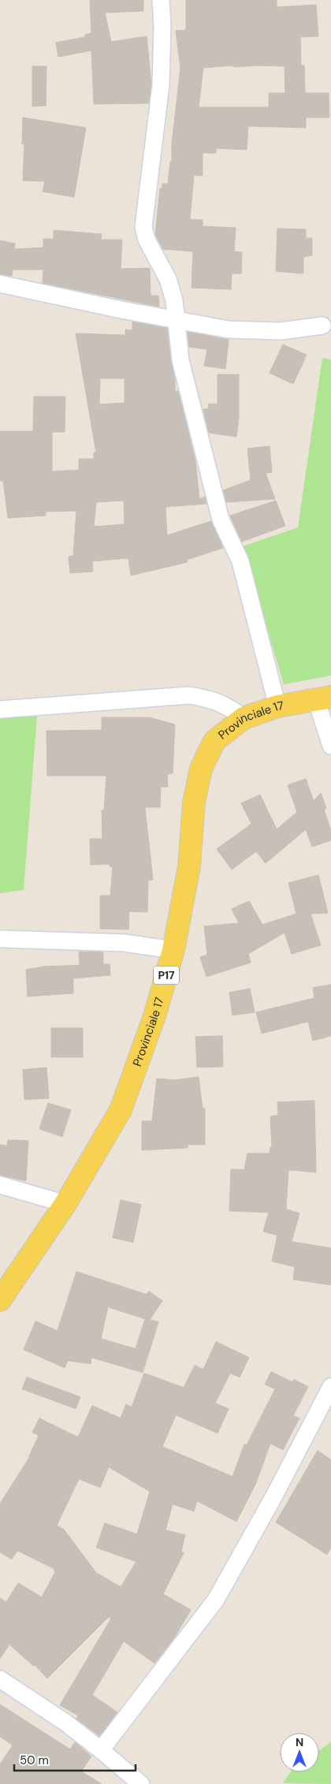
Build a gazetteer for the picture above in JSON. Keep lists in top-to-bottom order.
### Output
{
  "streets": {
    "main road": ["Provinciale 17", "P17"]
  },
  "scale_bar": "50 m",
  "north": "top"
}
